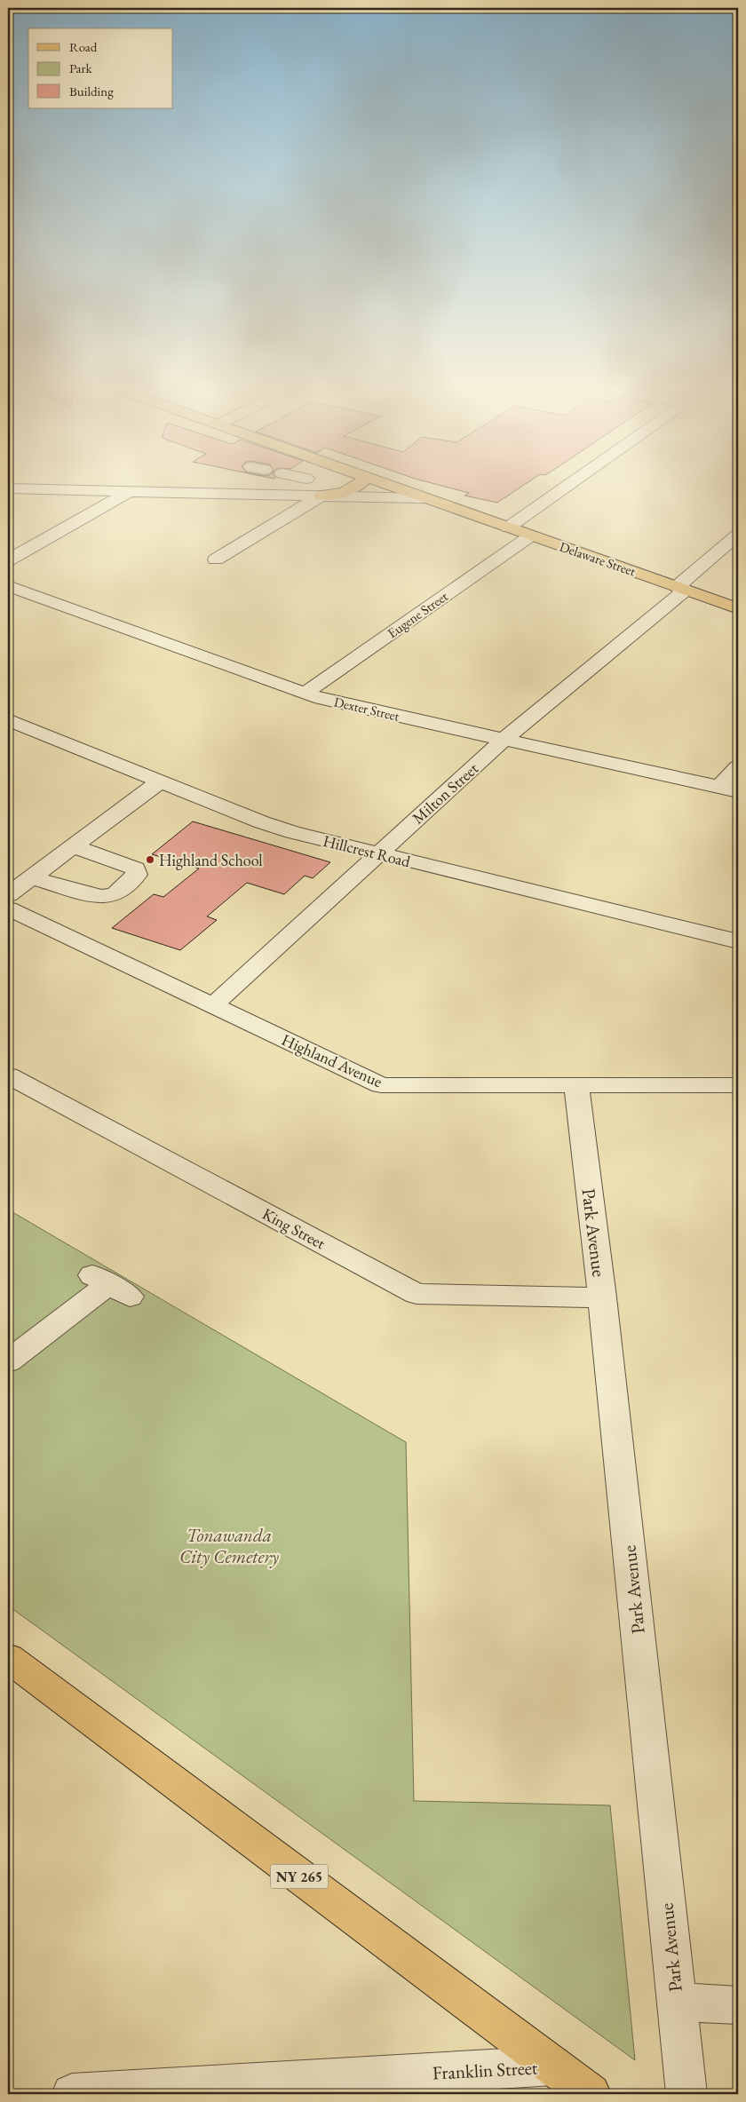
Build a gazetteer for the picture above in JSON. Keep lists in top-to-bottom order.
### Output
{
  "streets": {
    "main road": ["Delaware Street", "NY 265"],
    "street": [
      "Eugene Street",
      "Dexter Street",
      "Milton Street",
      "Hillcrest Road",
      "Highland Avenue",
      "King Street",
      "Park Avenue",
      "Franklin Street"
    ]
  },
  "crossings": [
    ["Delaware Street", "Eugene Street"],
    ["Delaware Street", "Milton Street"],
    ["Eugene Street", "Dexter Street"],
    ["Dexter Street", "Milton Street"],
    ["Milton Street", "Hillcrest Road"],
    ["Milton Street", "Highland Avenue"],
    ["Highland Avenue", "Park Avenue"],
    ["King Street", "Park Avenue"],
    ["NY 265", "Franklin Street"]
  ],
  "parks": ["Tonawanda City Cemetery"],
  "places": ["Highland School"],
  "legend": ["Road", "Park", "Building"]
}
